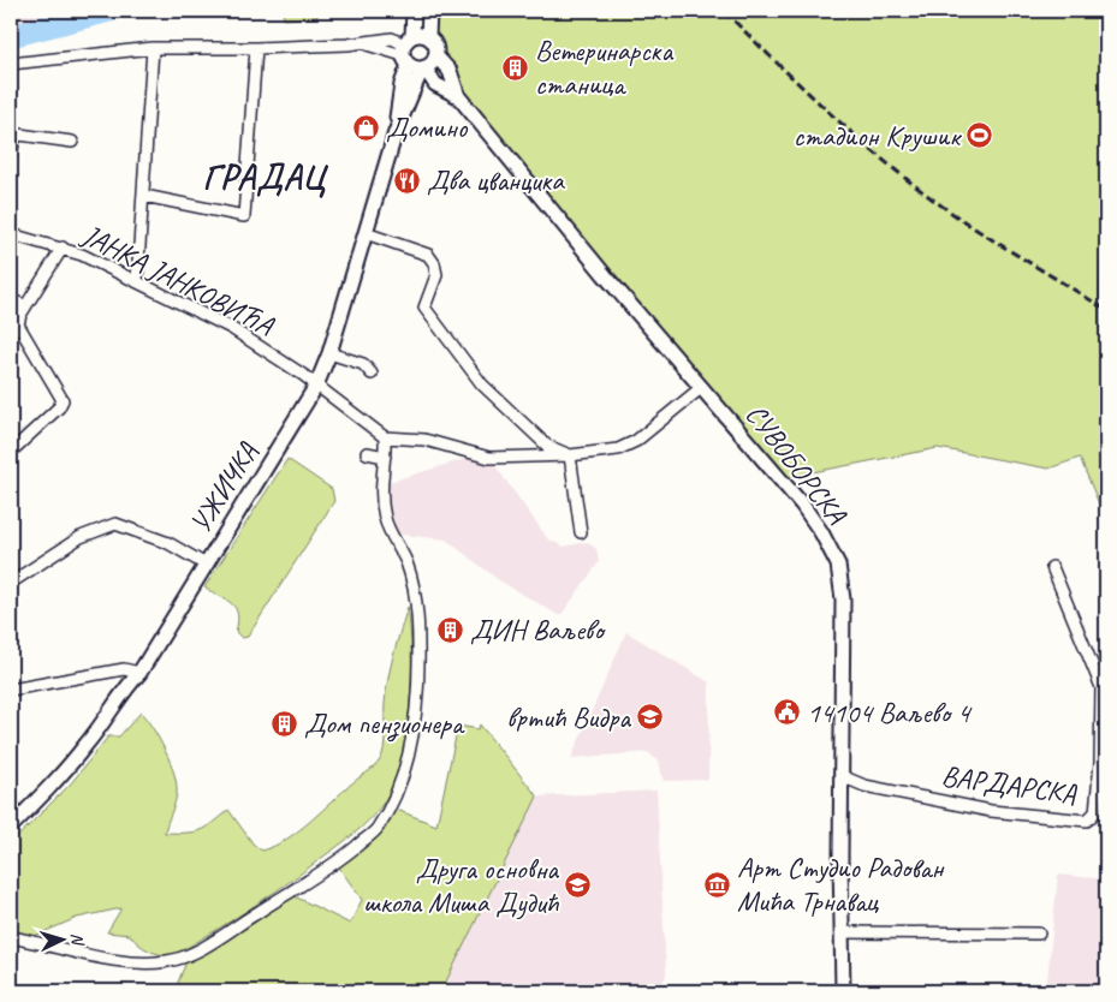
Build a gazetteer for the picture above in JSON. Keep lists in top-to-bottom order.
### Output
{
  "streets": {
    "main road": ["СУВОБОРСКА", "УЖИЧКА"],
    "street": ["ЈАНКА ЈАНКОВИЋА", "ВАРДАРСКА"]
  },
  "crossings": [
    ["ЈАНКА ЈАНКОВИЋА", "УЖИЧКА"],
    ["СУВОБОРСКА", "УЖИЧКА"],
    ["СУВОБОРСКА", "ВАРДАРСКА"]
  ],
  "districts": ["ГРАДАЦ"],
  "places": {
    "building": ["Ветеринарска станица", "ДИН Ваљево", "Дом пензионера"],
    "shop": ["Домино"],
    "sports": ["стадион Крушик"],
    "restaurant": ["Два цванцика"],
    "public building": ["14104 Ваљево 4"],
    "school or university": ["вртић Видра", "Друга основна школа Миша Дудић"],
    "museum": ["Арт Студио Радован Мића Трнавац"]
  },
  "north": "right"
}
